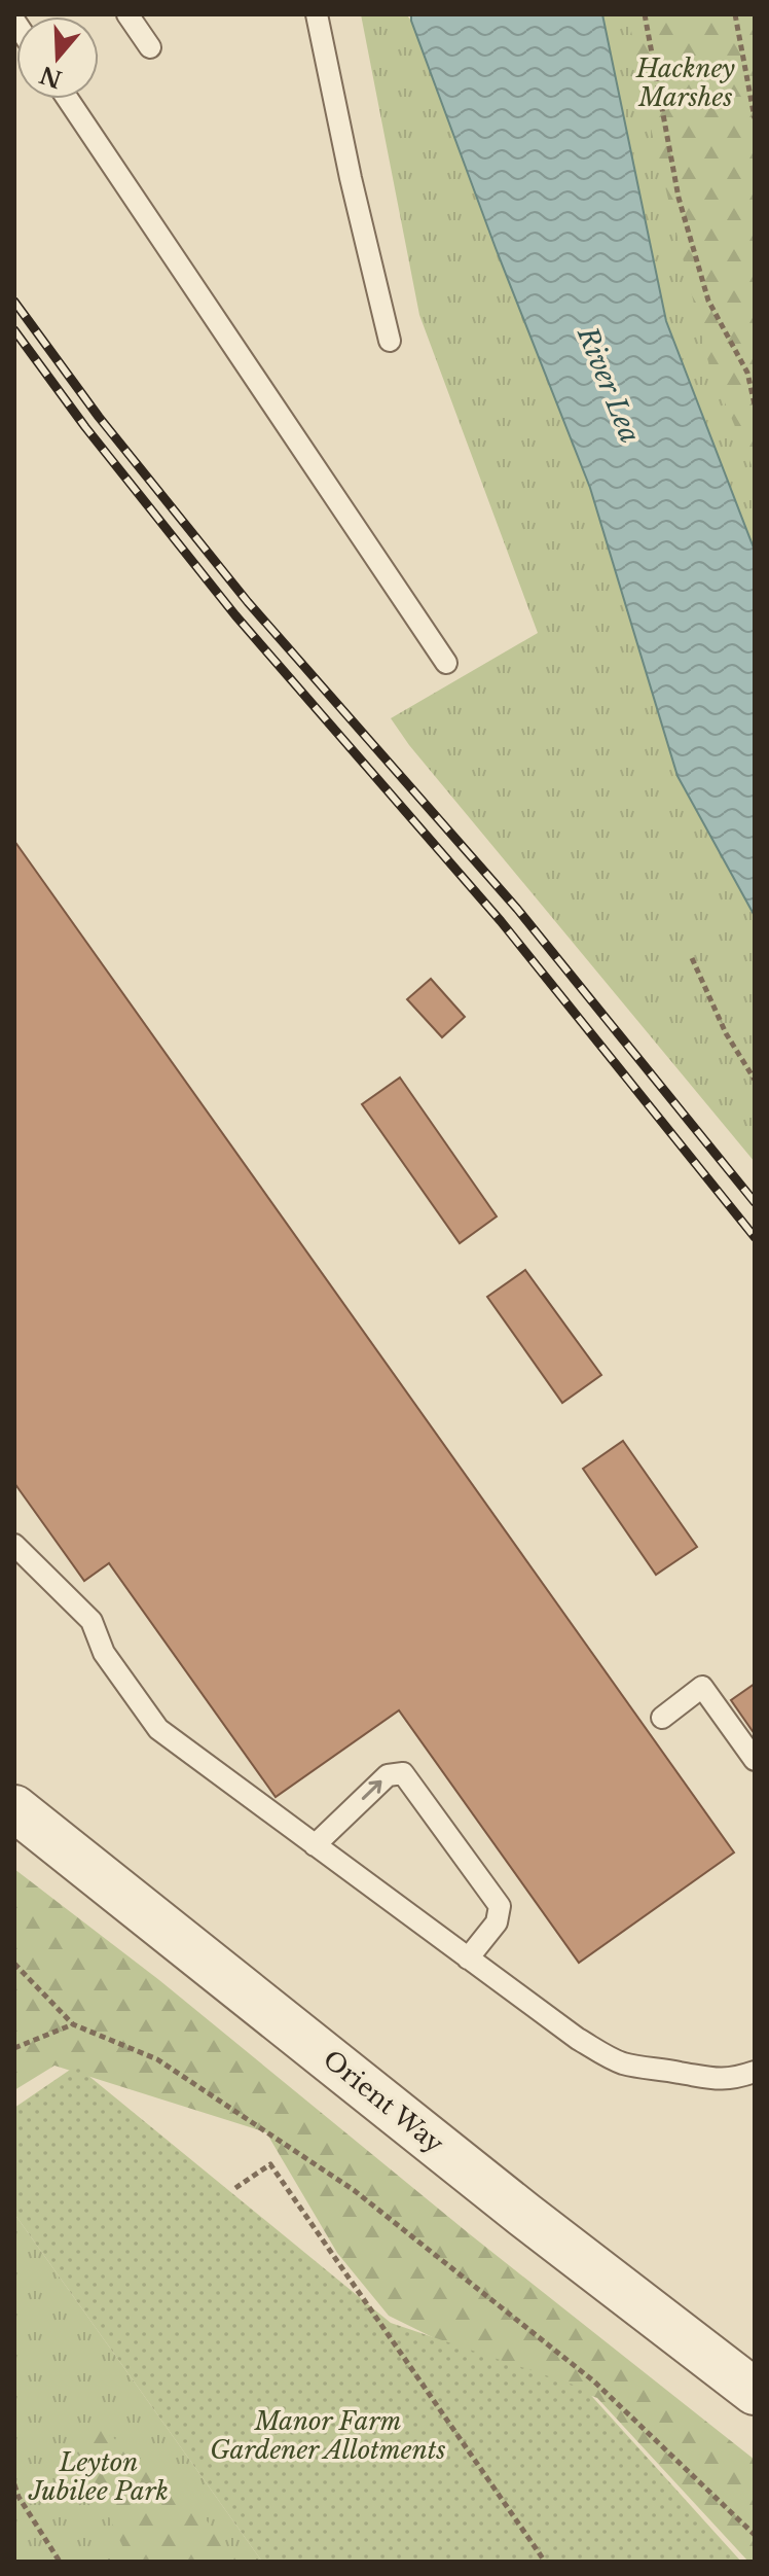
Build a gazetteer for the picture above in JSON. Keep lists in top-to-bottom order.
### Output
{
  "streets": {
    "street": ["Orient Way"]
  },
  "water": ["River Lea"],
  "parks": ["Hackney Marshes", "Manor Farm Gardener Allotments", "Leyton Jubilee Park"],
  "north": "bottom"
}
